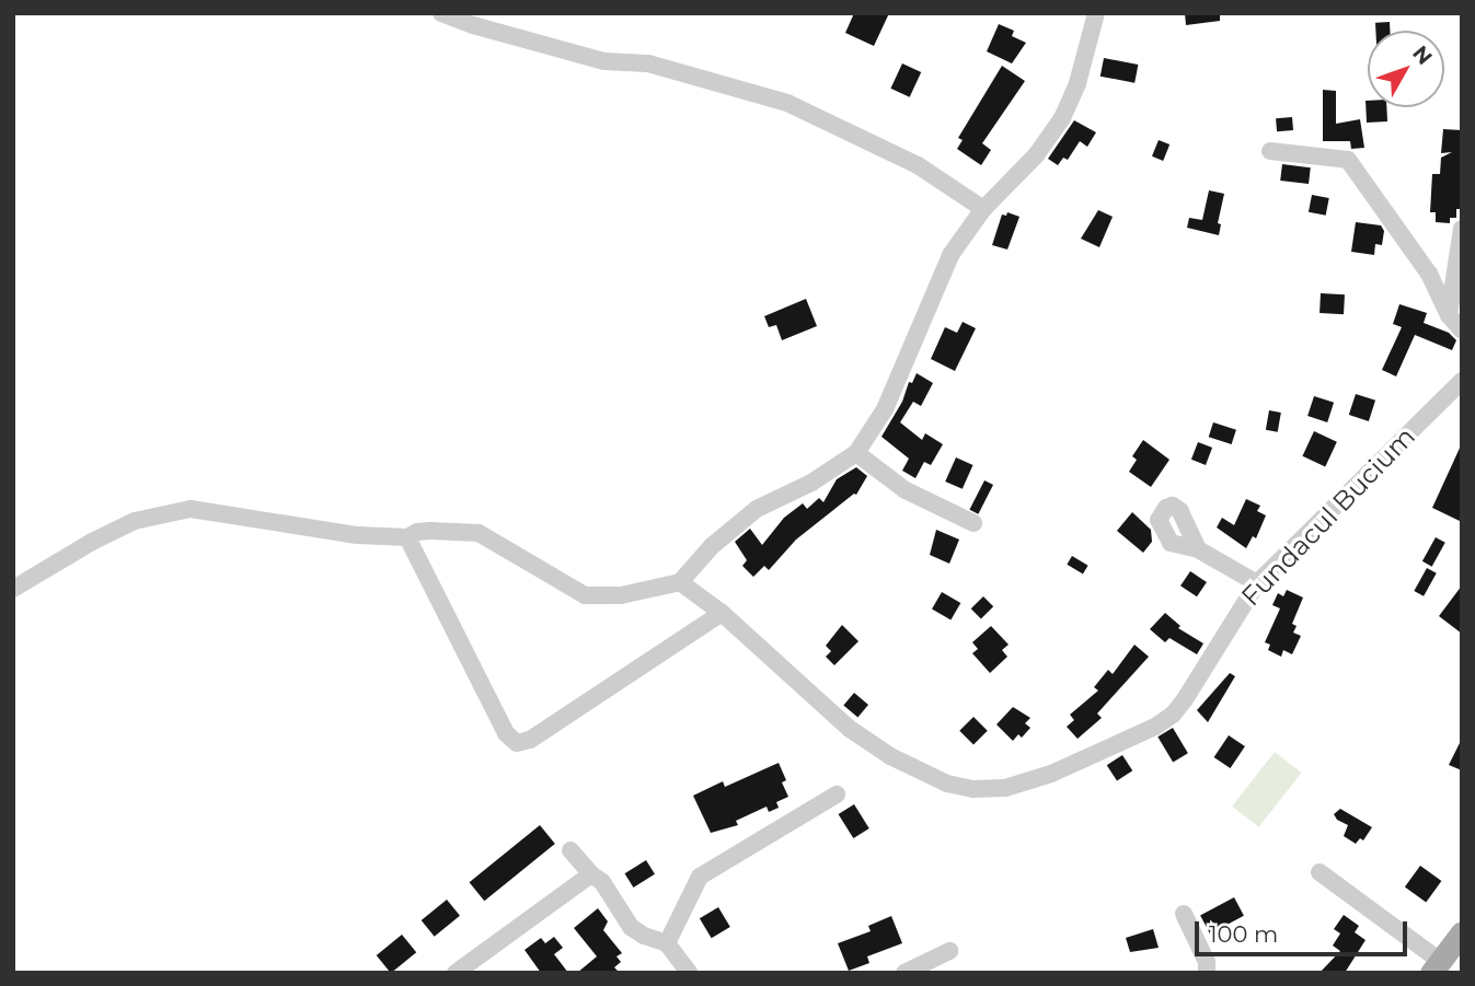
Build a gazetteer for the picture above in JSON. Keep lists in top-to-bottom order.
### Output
{
  "streets": {
    "street": ["Fundacul Bucium"]
  },
  "scale_bar": "100 m",
  "north": "top right"
}
